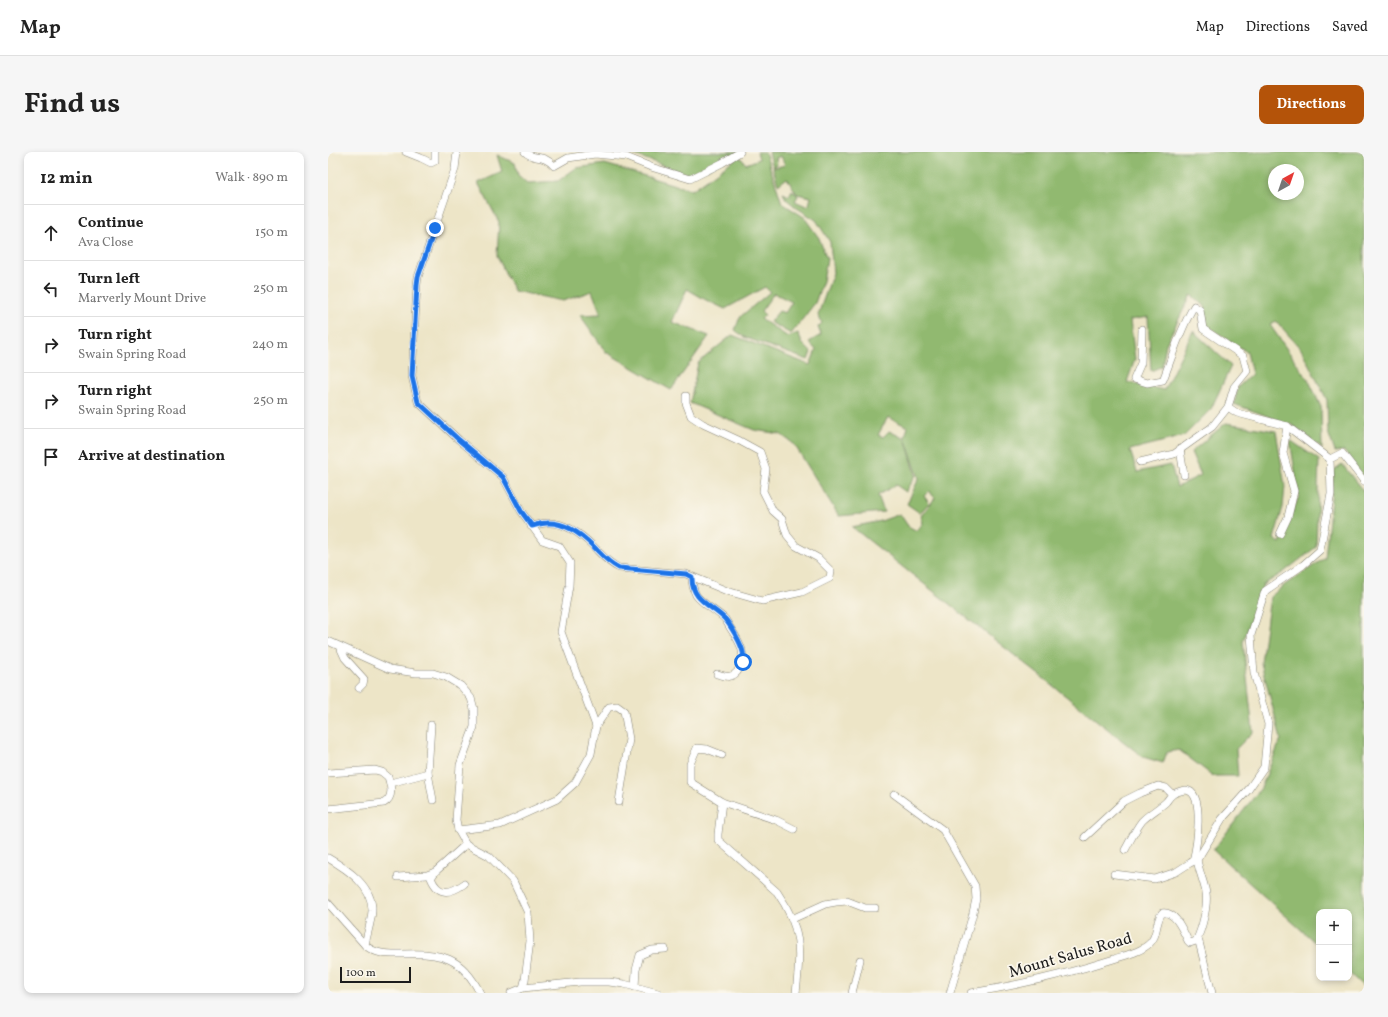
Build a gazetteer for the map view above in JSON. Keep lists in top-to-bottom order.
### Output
{
  "streets": {
    "street": ["Mount Salus Road"]
  },
  "scale_bar": "100 m",
  "north": "top right",
  "page": {
    "header": "Map",
    "nav": ["Map", "Directions", "Saved"],
    "title": "Find us",
    "buttons": "Directions",
    "heading": ["12 min", "Walk · 890 m"],
    "list": [
      ["Continue", "Ava Close", "150 m"],
      ["Turn left", "Marverly Mount Drive", "250 m"],
      ["Turn right", "Swain Spring Road", "240 m"],
      ["Turn right", "Swain Spring Road", "250 m"],
      "Arrive at destination"
    ],
    "map_buttons": ["+", "−"],
    "scale": "100 m"
  }
}
